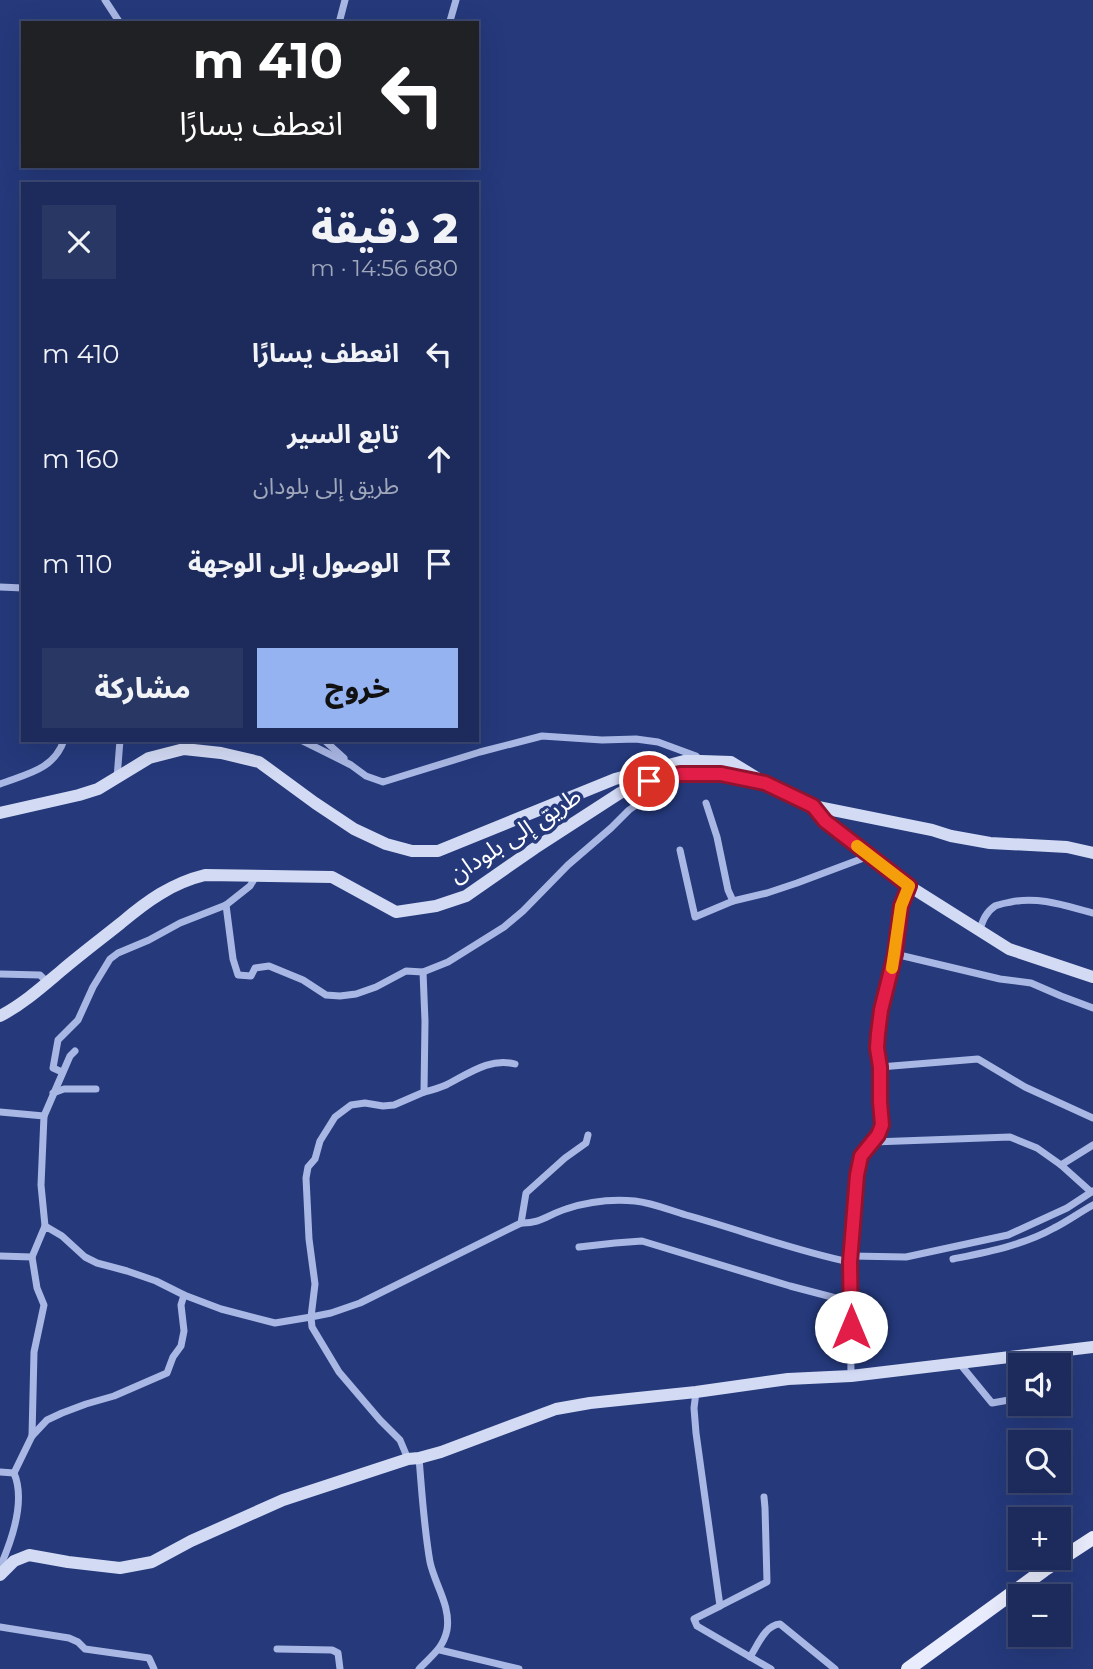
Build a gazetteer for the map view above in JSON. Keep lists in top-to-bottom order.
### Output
{
  "streets": {
    "main road": ["طريق إلى بلودان"]
  },
  "page": {
    "turn": ["410 m", "انعطف يسارًا"],
    "heading": ["2 دقيقة", "680 m · 14:56"],
    "list": [
      {
        "name": "انعطف يسارًا",
        "value": "410 m"
      },
      {
        "name": "تابع السير",
        "note": "طريق إلى بلودان",
        "value": "160 m"
      },
      {
        "name": "الوصول إلى الوجهة",
        "value": "110 m"
      }
    ],
    "buttons": ["خروج", "مشاركة"],
    "map_buttons": ["+", "−"]
  }
}
